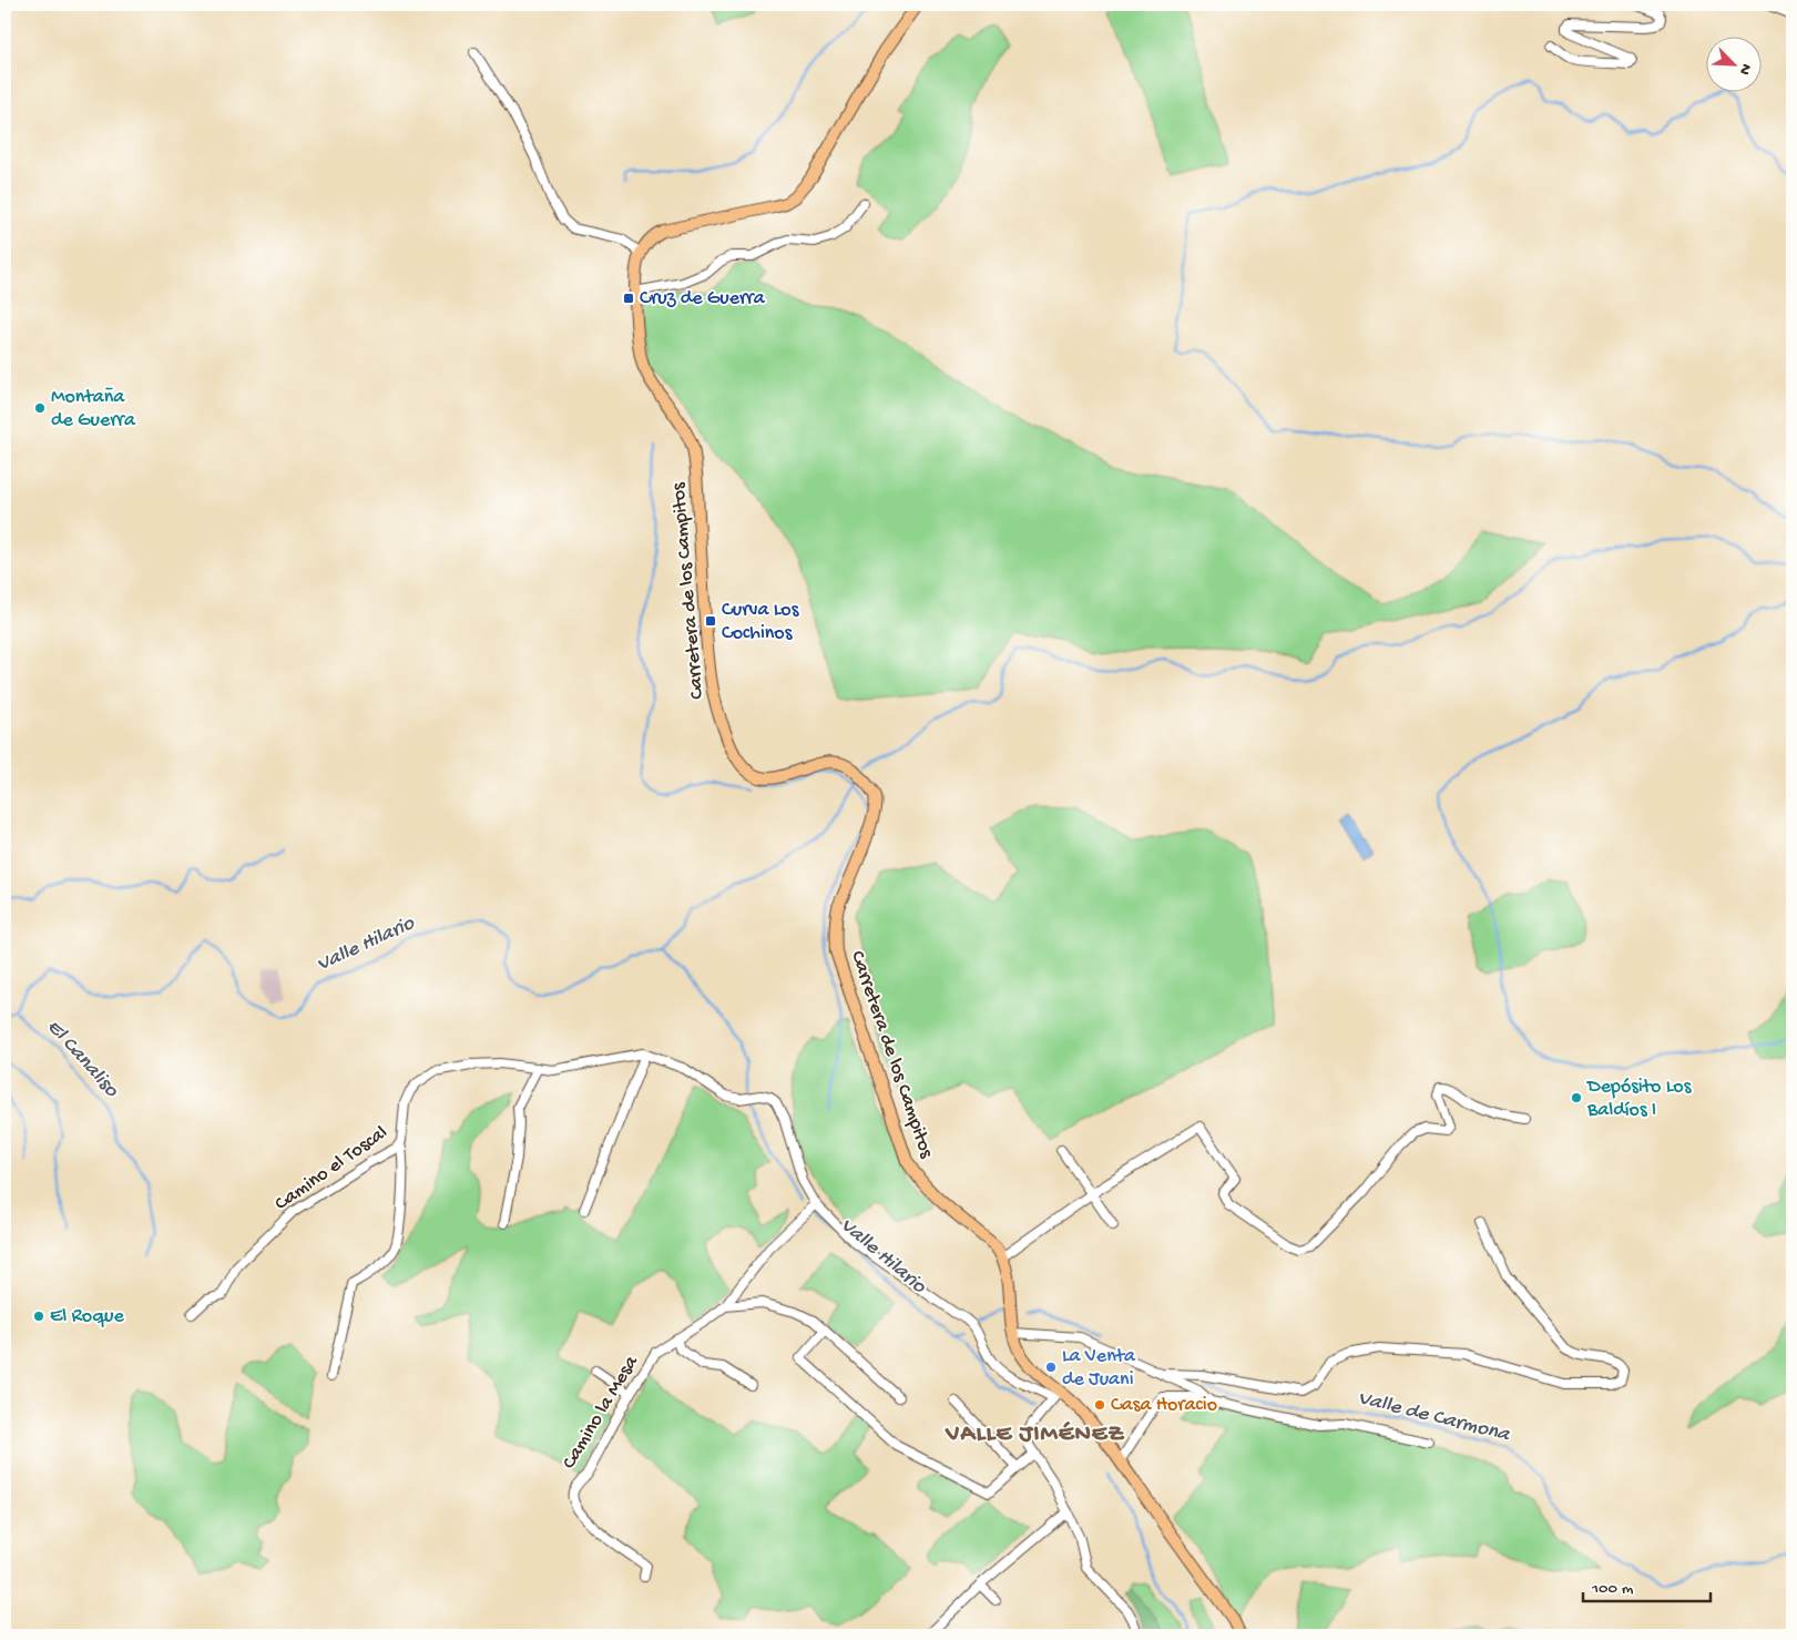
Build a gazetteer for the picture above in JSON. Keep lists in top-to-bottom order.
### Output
{
  "streets": {
    "main road": ["Carretera de los Campitos"],
    "street": ["Camino el Toscal", "Camino la Mesa"]
  },
  "districts": ["VALLE JIMÉNEZ"],
  "water": ["Valle Hilario", "El Canaliso", "Valle de Carmona"],
  "places": {
    "transit": ["Cruz de Guerra", "Curva Los Cochinos"],
    "other": [
      "Montaña de Guerra",
      "Depósito Los Baldíos I",
      "El Roque",
      "La Venta de Juani",
      "Casa Horacio"
    ]
  },
  "scale_bar": "100 m",
  "north": "bottom right"
}
